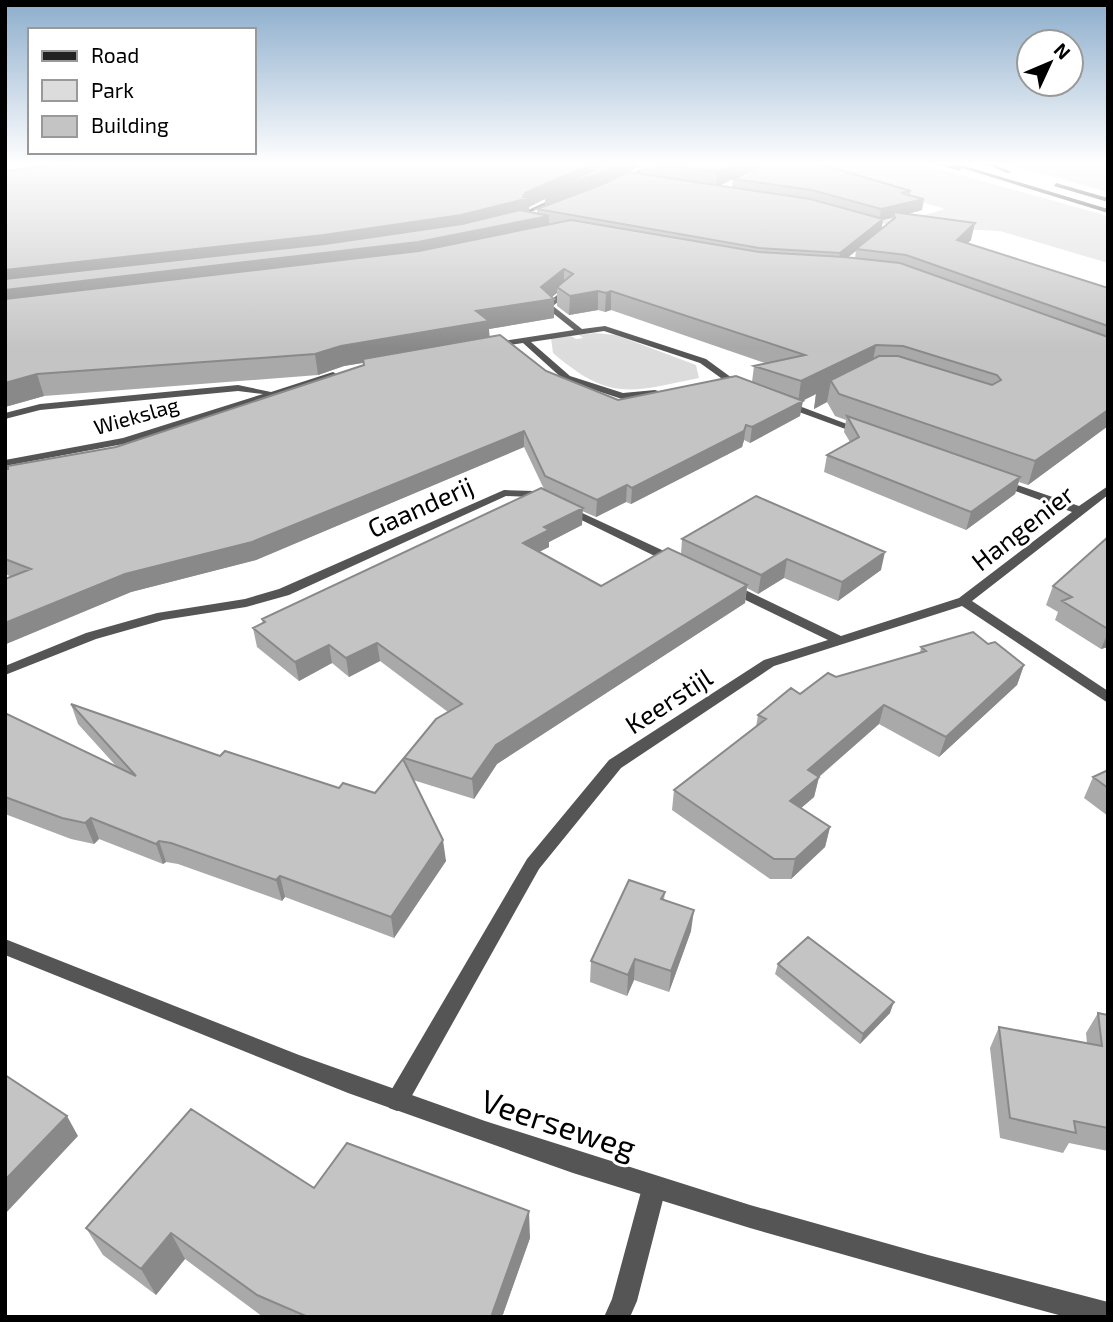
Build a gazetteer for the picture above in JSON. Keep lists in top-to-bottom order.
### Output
{
  "streets": {
    "street": [
      "Wiekslag",
      "Gaanderij",
      "Hangenier",
      "Keerstijl",
      "Veerseweg"
    ]
  },
  "crossings": [
    ["Hangenier", "Keerstijl"],
    ["Keerstijl", "Veerseweg"]
  ],
  "legend": ["Road", "Park", "Building"],
  "north": "top right"
}
